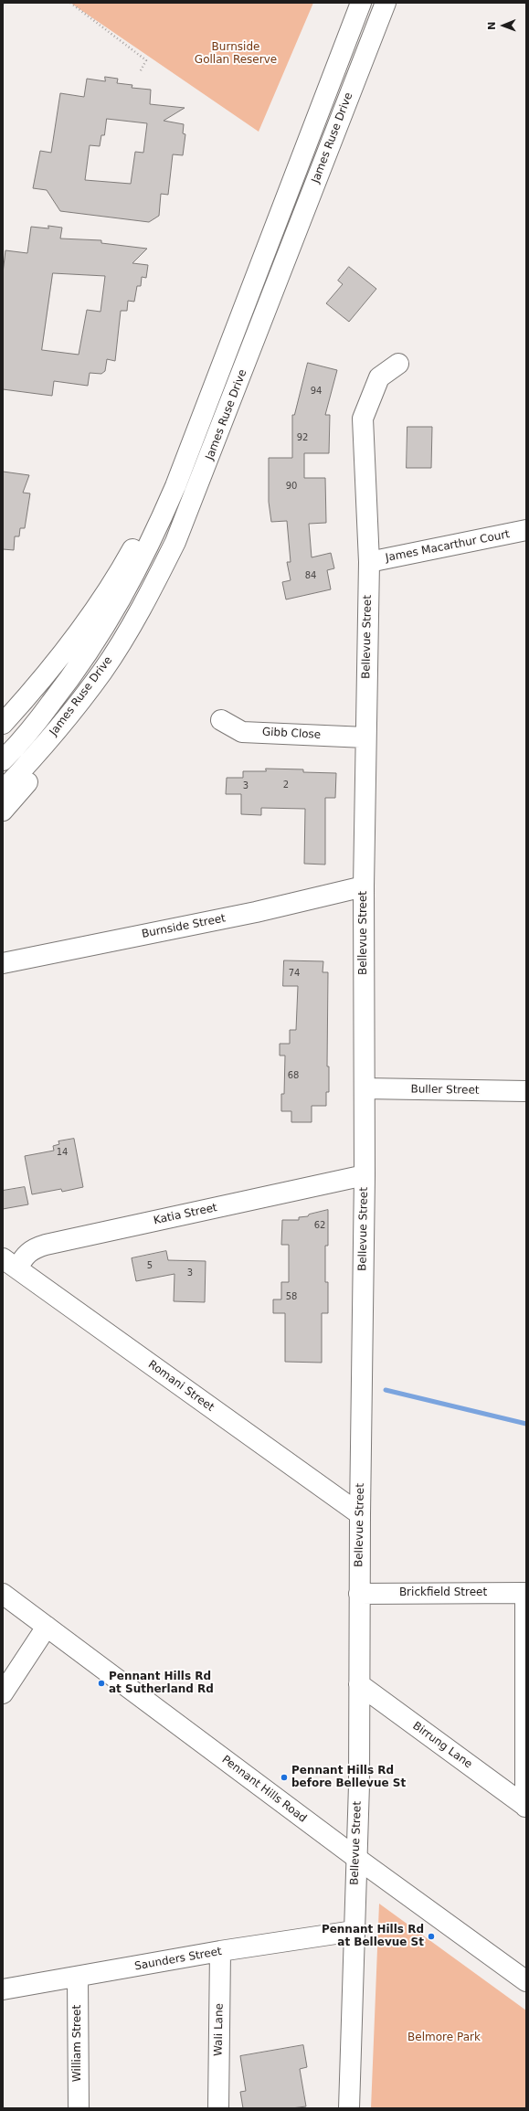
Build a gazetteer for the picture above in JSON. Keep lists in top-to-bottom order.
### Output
{
  "streets": {
    "main road": [
      "James Ruse Drive",
      "James Macarthur Court",
      "Bellevue Street",
      "Gibb Close",
      "Burnside Street",
      "Buller Street",
      "Katia Street",
      "Romani Street",
      "Brickfield Street",
      "Birrung Lane",
      "Pennant Hills Road",
      "Saunders Street",
      "Wali Lane",
      "William Street"
    ]
  },
  "crossings": [
    ["James Macarthur Court", "Bellevue Street"],
    ["Bellevue Street", "Gibb Close"],
    ["Bellevue Street", "Burnside Street"],
    ["Bellevue Street", "Buller Street"],
    ["Bellevue Street", "Katia Street"],
    ["Bellevue Street", "Romani Street"],
    ["Bellevue Street", "Brickfield Street"],
    ["Bellevue Street", "Birrung Lane"],
    ["Bellevue Street", "Pennant Hills Road"],
    ["Bellevue Street", "Saunders Street"],
    ["Katia Street", "Romani Street"],
    ["Saunders Street", "Wali Lane"],
    ["Saunders Street", "William Street"]
  ],
  "parks": ["Burnside Gollan Reserve", "Belmore Park"],
  "places": ["Pennant Hills Rd at Sutherland Rd", "Pennant Hills Rd before Bellevue St", "Pennant Hills Rd at Bellevue St"],
  "house_numbers": [
    "94",
    "92",
    "90",
    "84",
    "2",
    "3",
    "74",
    "68",
    "14",
    "62",
    "5",
    "3",
    "58"
  ],
  "north": "left"
}
